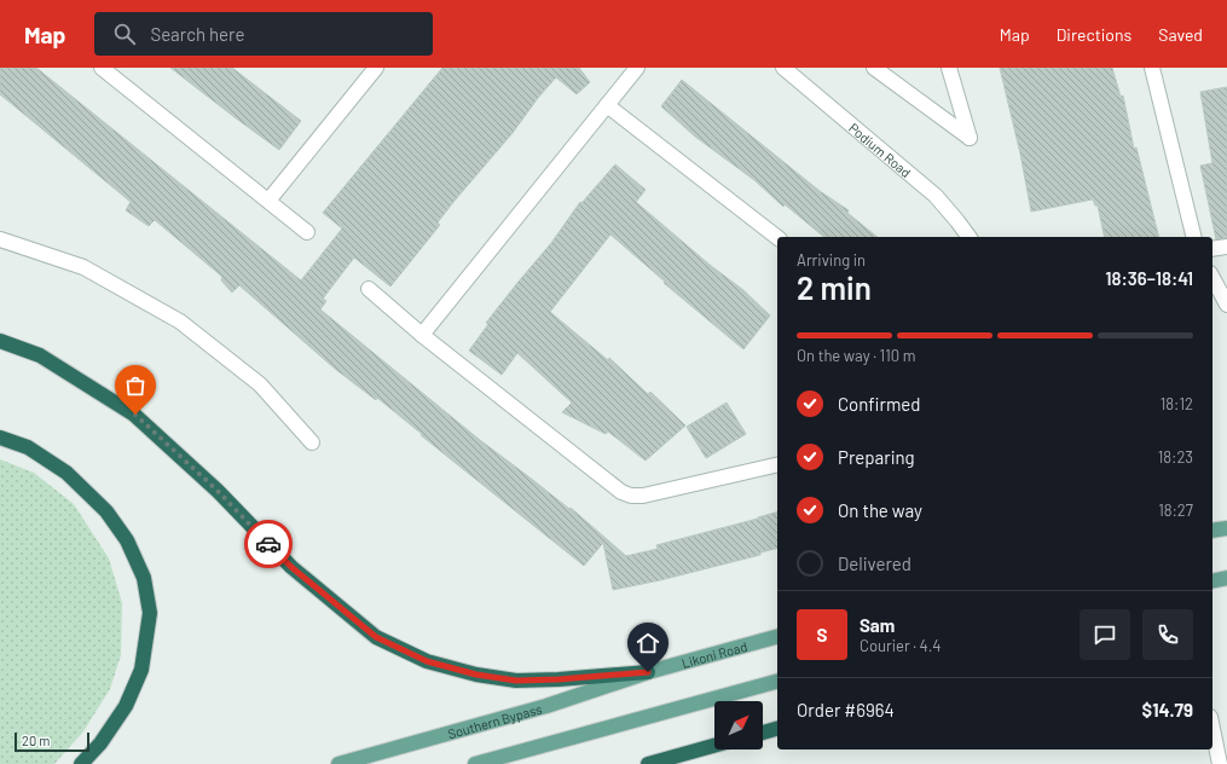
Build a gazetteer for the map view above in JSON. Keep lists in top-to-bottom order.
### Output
{
  "streets": {
    "main road": ["Likoni Road", "Southern Bypass"],
    "street": ["Podium Road"]
  },
  "crossings": [
    ["Likoni Road", "Southern Bypass"]
  ],
  "scale_bar": "20 m",
  "north": "top right",
  "page": {
    "header": "Map",
    "search": "Search here",
    "nav": ["Map", "Directions", "Saved"],
    "heading": ["2 min", "Arriving in", "18:36–18:41"],
    "panel": [
      "Sam",
      "Courier · 4.4",
      "Order #6964",
      "$14.79"
    ],
    "bar": "On the way · 110 m",
    "list": [
      ["Confirmed", "18:12"],
      ["Preparing", "18:23"],
      ["On the way", "18:27"],
      "Delivered"
    ],
    "round": "S",
    "scale": "20 m"
  }
}
